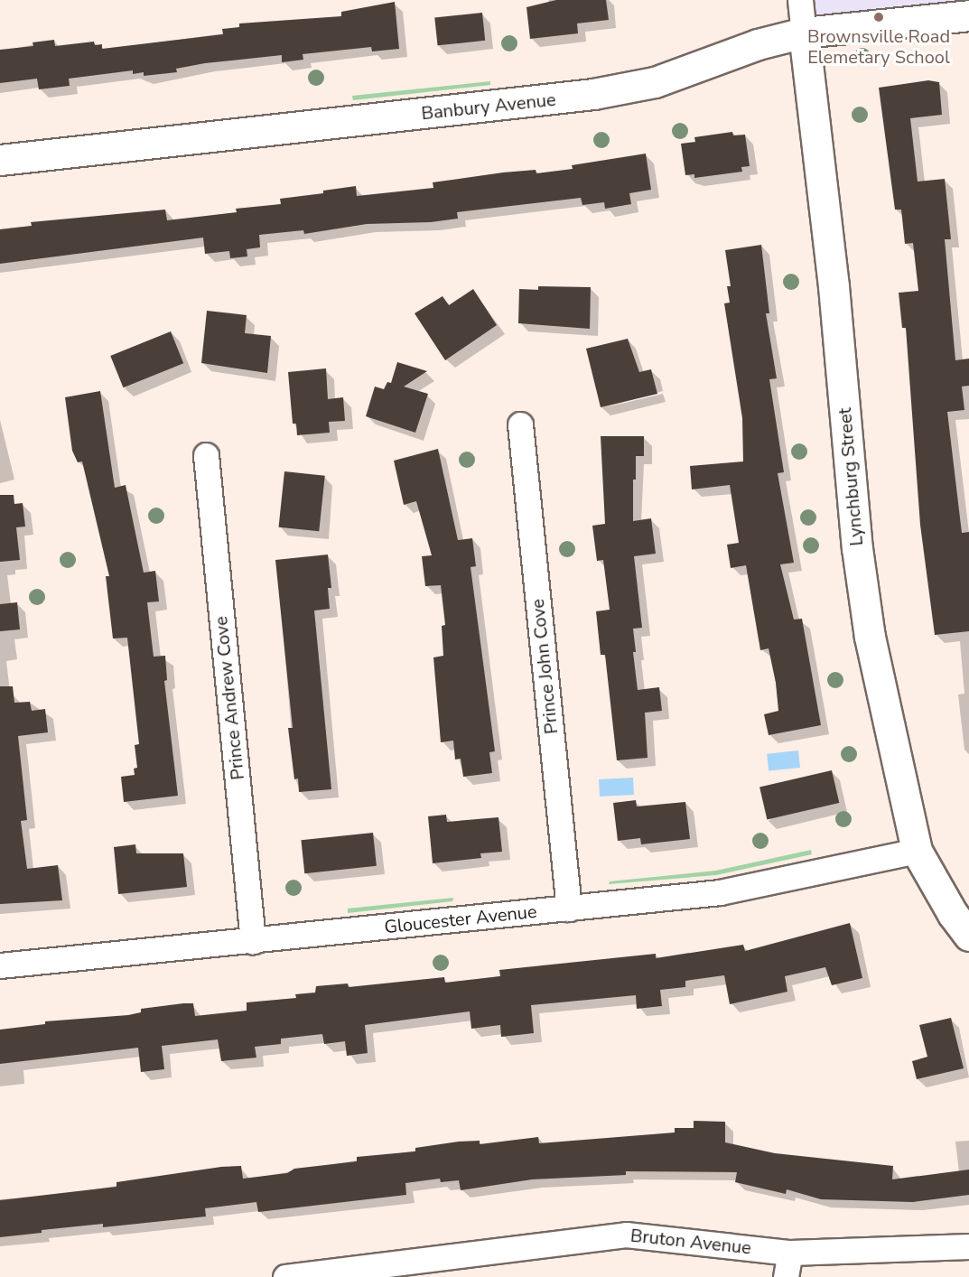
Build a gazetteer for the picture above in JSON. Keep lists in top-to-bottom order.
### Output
{
  "streets": {
    "street": [
      "Banbury Avenue",
      "Lynchburg Street",
      "Prince John Cove",
      "Prince Andrew Cove",
      "Gloucester Avenue",
      "Bruton Avenue"
    ]
  },
  "crossings": [
    ["Banbury Avenue", "Lynchburg Street"],
    ["Lynchburg Street", "Gloucester Avenue"],
    ["Prince John Cove", "Gloucester Avenue"],
    ["Prince Andrew Cove", "Gloucester Avenue"]
  ],
  "places": ["Brownsville Road Elemetary School"]
}
